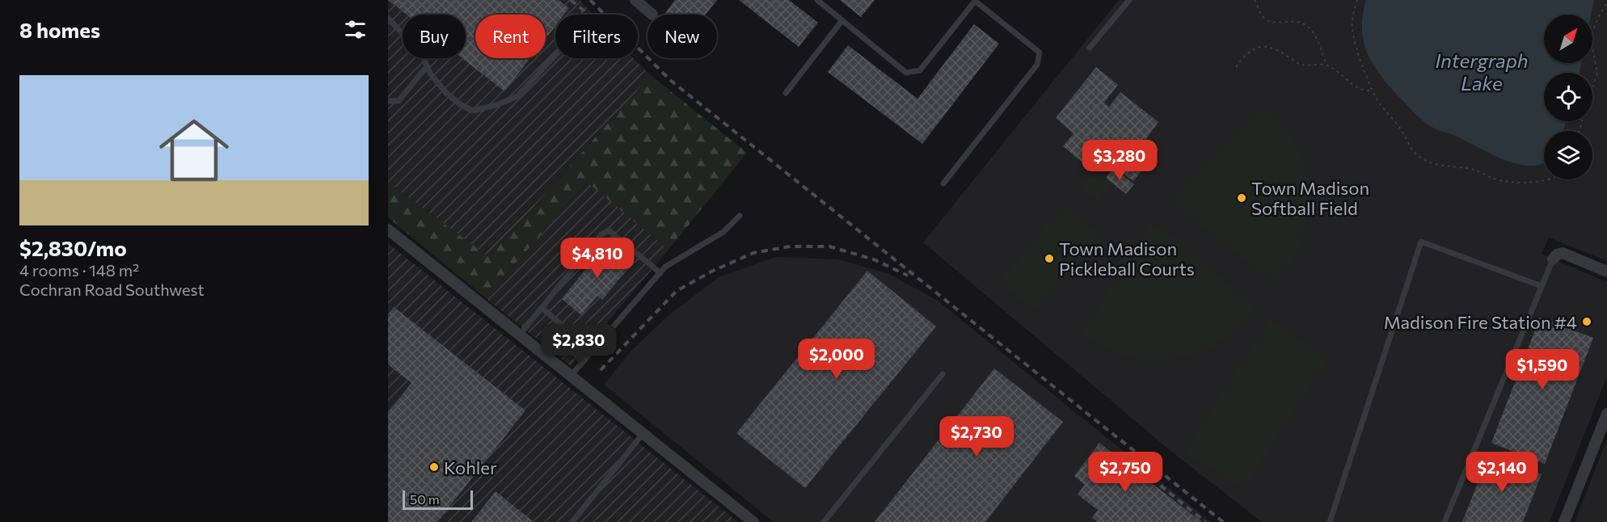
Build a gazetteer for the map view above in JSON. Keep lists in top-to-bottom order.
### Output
{
  "water": ["Intergraph Lake"],
  "places": [
    "Town Madison Softball Field",
    "Town Madison Pickleball Courts",
    "Madison Fire Station #4",
    "Kohler"
  ],
  "scale_bar": "50 m",
  "north": "top right",
  "page": {
    "heading": "8 homes",
    "chip": [
      "Buy",
      "Rent",
      "Filters",
      "New"
    ],
    "list": [
      {
        "name": "$2,830/mo",
        "note": "4 rooms · 148 m² · Cochran Road Southwest"
      }
    ],
    "price": [
      "$3,280",
      "$4,810",
      "$2,830",
      "$2,000",
      "$1,590",
      "$2,730",
      "$2,750",
      "$2,140"
    ],
    "scale": "50 m"
  }
}
